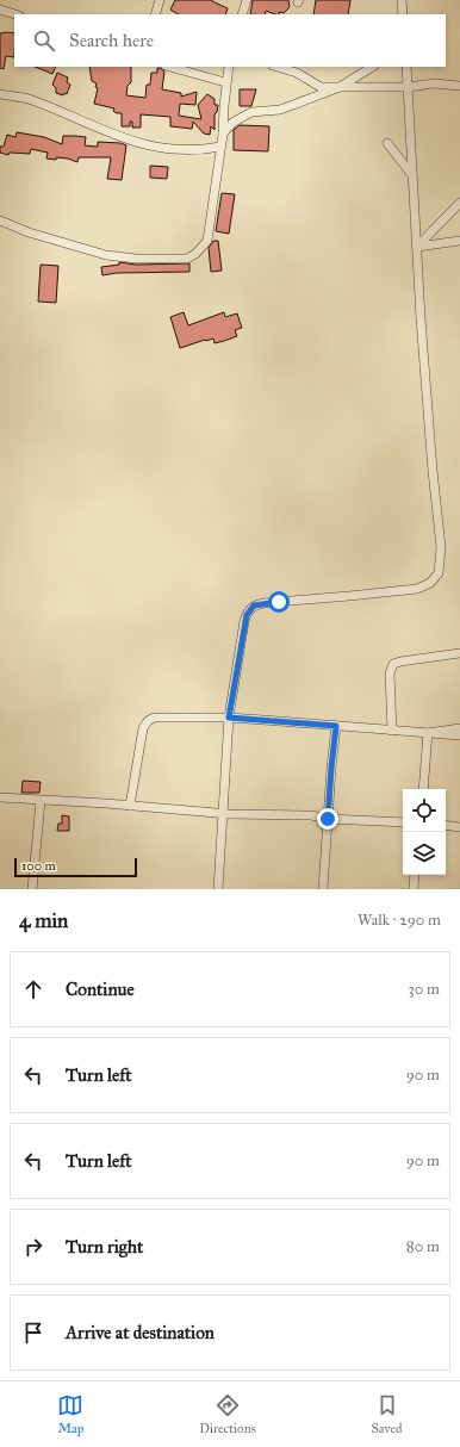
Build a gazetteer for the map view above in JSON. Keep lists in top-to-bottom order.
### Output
{
  "scale_bar": "100 m",
  "page": {
    "search": "Search here",
    "scale": "100 m",
    "heading": ["4 min", "Walk · 290 m"],
    "list": [
      ["Continue", "30 m"],
      ["Turn left", "90 m"],
      ["Turn left", "90 m"],
      ["Turn right", "80 m"],
      "Arrive at destination"
    ],
    "nav": ["Map", "Directions", "Saved"]
  }
}
